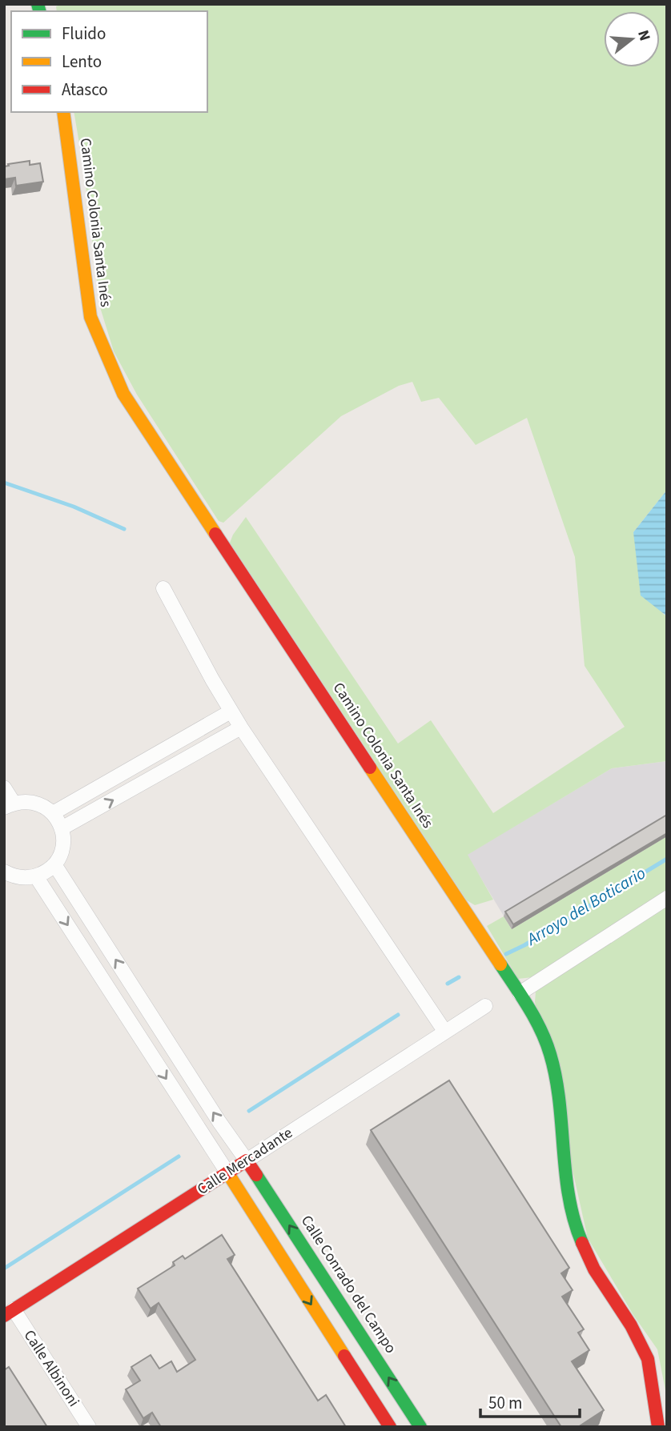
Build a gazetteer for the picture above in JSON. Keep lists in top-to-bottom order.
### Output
{
  "streets": {
    "main road": ["Camino Colonia Santa Inés", "Calle Mercadante", "Calle Conrado del Campo"],
    "street": ["Calle Albinoni"]
  },
  "crossings": [
    ["Calle Mercadante", "Calle Conrado del Campo"],
    ["Calle Mercadante", "Calle Albinoni"]
  ],
  "water": ["Arroyo del Boticario"],
  "legend": ["Fluido", "Lento", "Atasco"],
  "scale_bar": "50 m",
  "north": "right"
}
